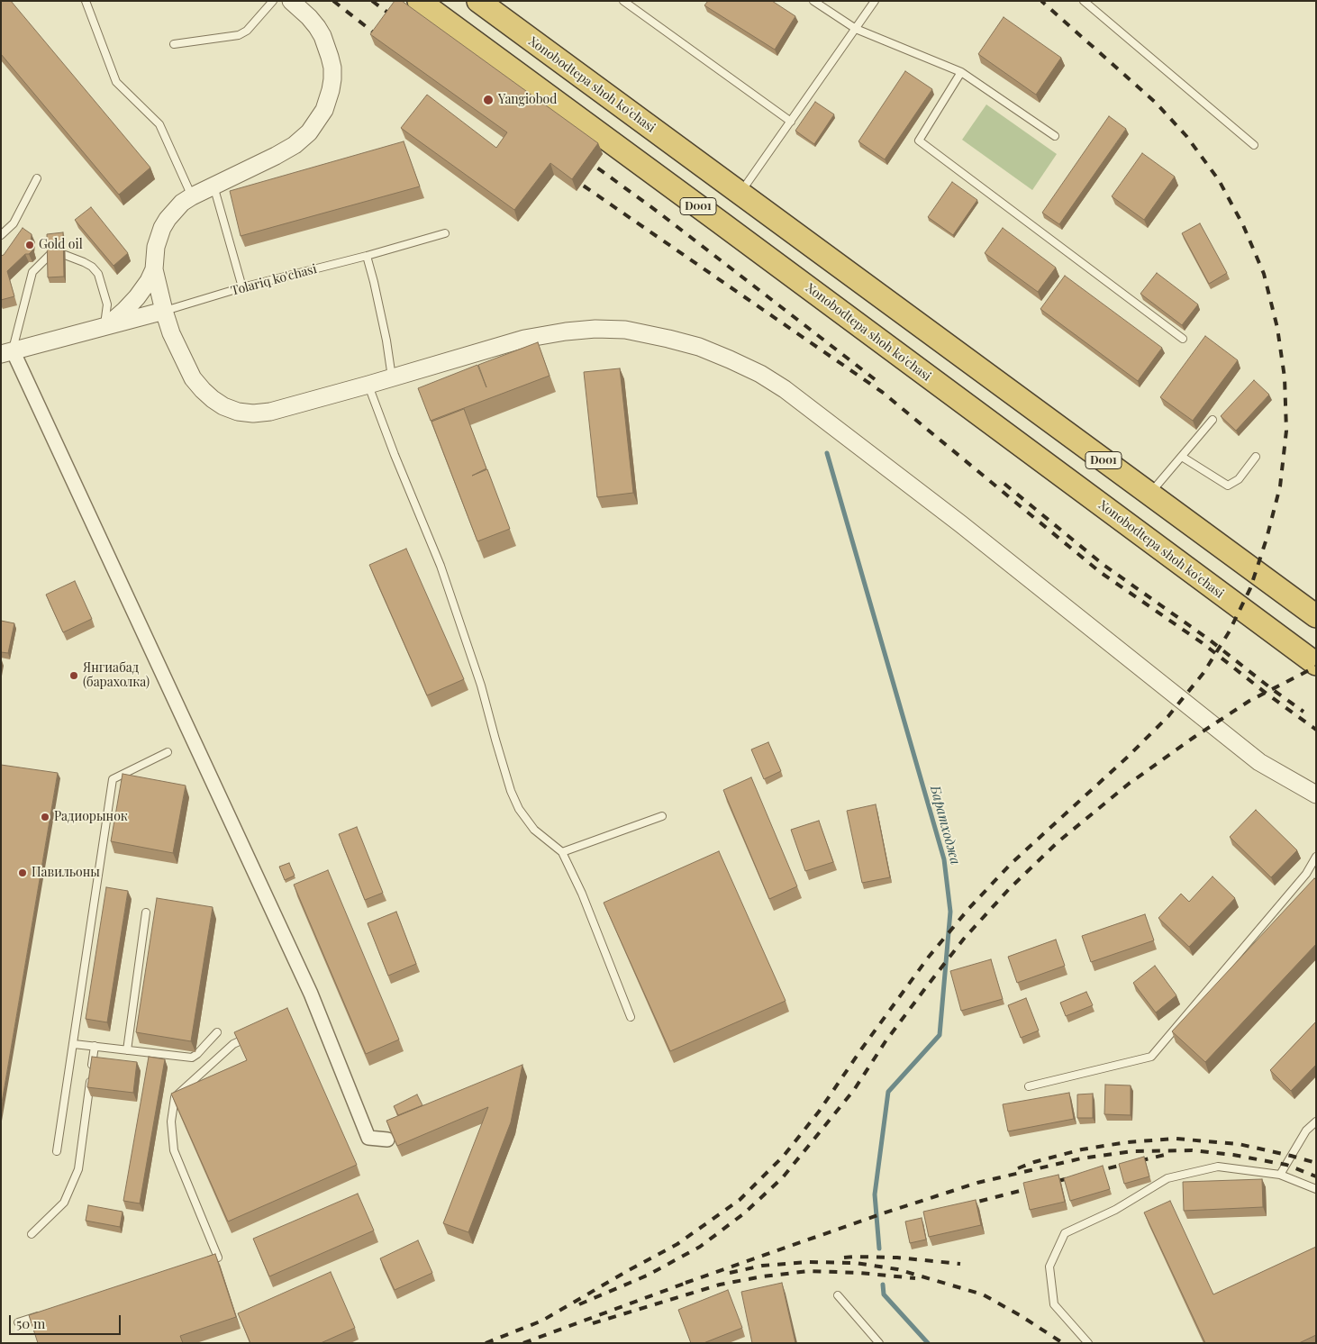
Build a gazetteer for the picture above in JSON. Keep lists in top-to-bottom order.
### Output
{
  "streets": {
    "highway": ["Xonobodtepa shoh ko'chasi", "D001"],
    "street": ["Tolariq ko'chasi"]
  },
  "water": ["Баратходжа"],
  "places": [
    "Yangiobod",
    "Gold oil",
    "Янгиабад (барахолка)",
    "Радиорынок",
    "Павильоны"
  ],
  "scale_bar": "50 m"
}
